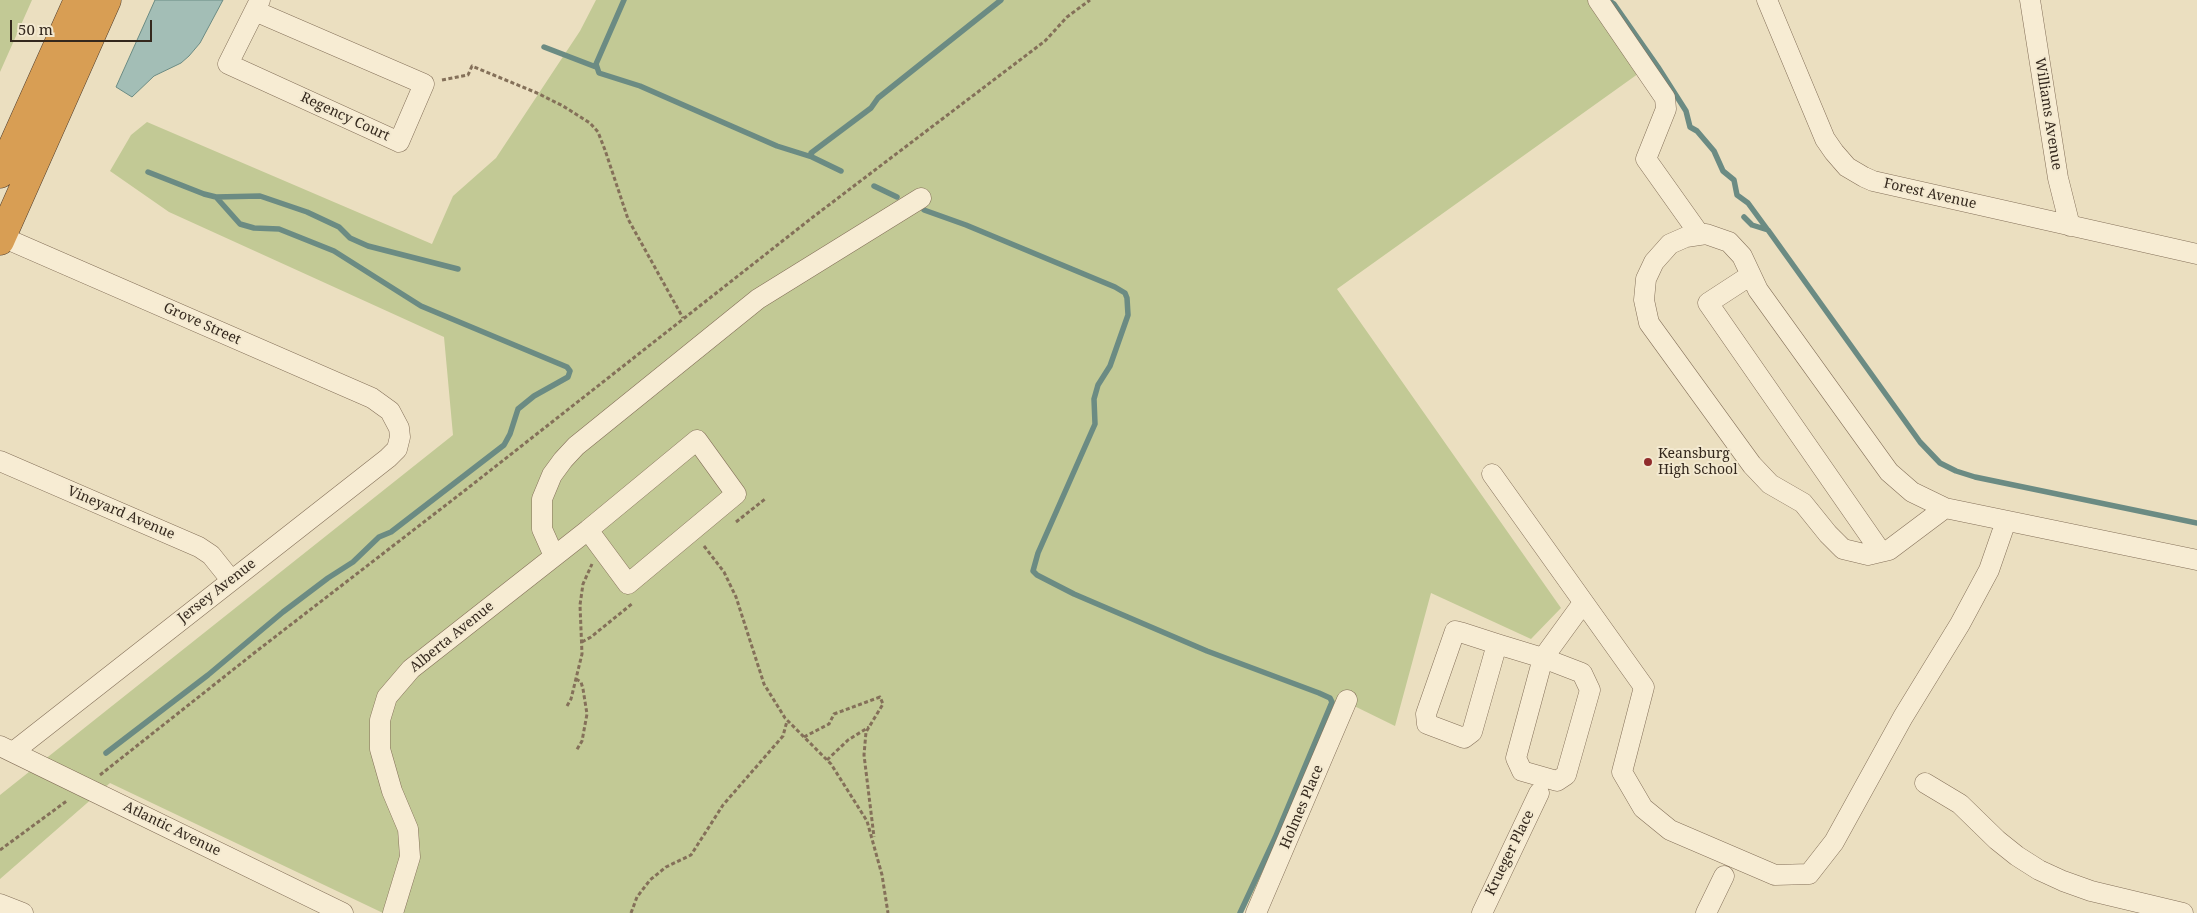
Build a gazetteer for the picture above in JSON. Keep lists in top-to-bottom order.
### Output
{
  "streets": {
    "street": [
      "Williams Avenue",
      "Regency Court",
      "Forest Avenue",
      "Grove Street",
      "Vineyard Avenue",
      "Jersey Avenue",
      "Alberta Avenue",
      "Holmes Place",
      "Atlantic Avenue",
      "Krueger Place"
    ]
  },
  "crossings": [
    ["Williams Avenue", "Forest Avenue"],
    ["Grove Street", "Jersey Avenue"],
    ["Vineyard Avenue", "Jersey Avenue"],
    ["Jersey Avenue", "Atlantic Avenue"]
  ],
  "places": ["Keansburg High School"],
  "scale_bar": "50 m"
}
